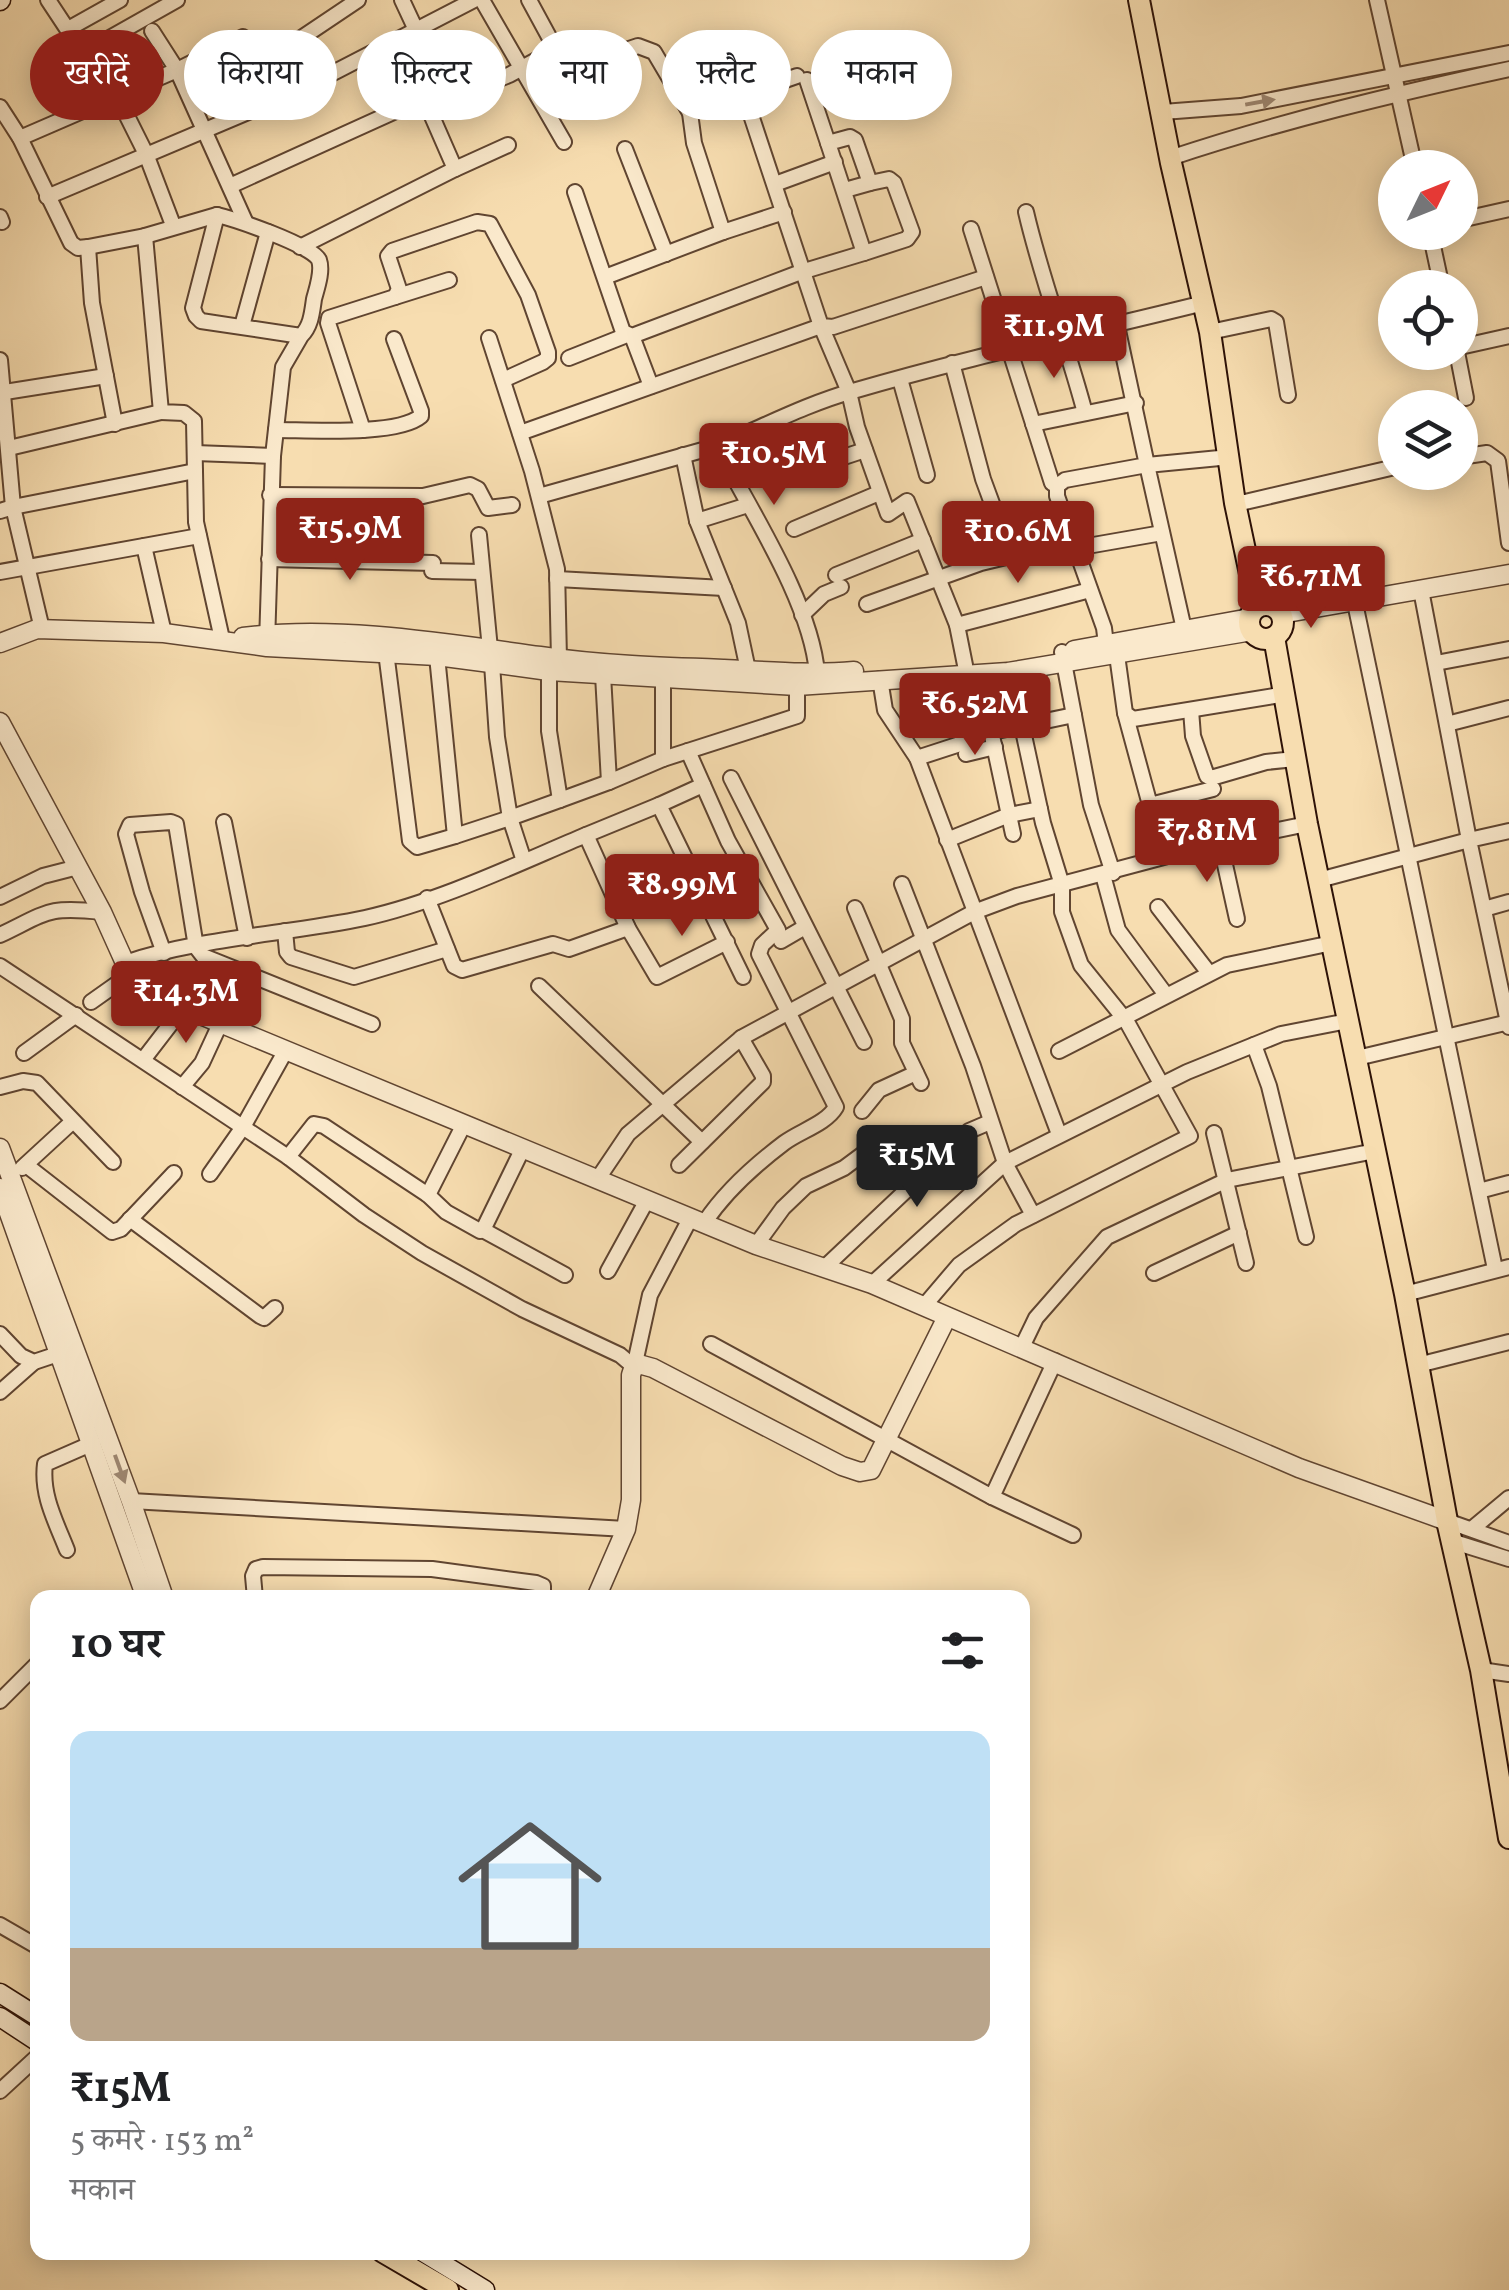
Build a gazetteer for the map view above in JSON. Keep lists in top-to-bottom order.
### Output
{
  "north": "top right",
  "page": {
    "chip": [
      "खरीदें",
      "किराया",
      "फ़िल्टर",
      "नया",
      "फ़्लैट",
      "मकान"
    ],
    "price": [
      "₹11.9M",
      "₹10.5M",
      "₹15.9M",
      "₹10.6M",
      "₹6.71M",
      "₹6.52M",
      "₹7.81M",
      "₹8.99M",
      "₹14.3M",
      "₹15M"
    ],
    "heading": "10 घर",
    "list": [
      {
        "name": "₹15M",
        "note": "5 कमरे · 153 m² · मकान"
      }
    ]
  }
}
